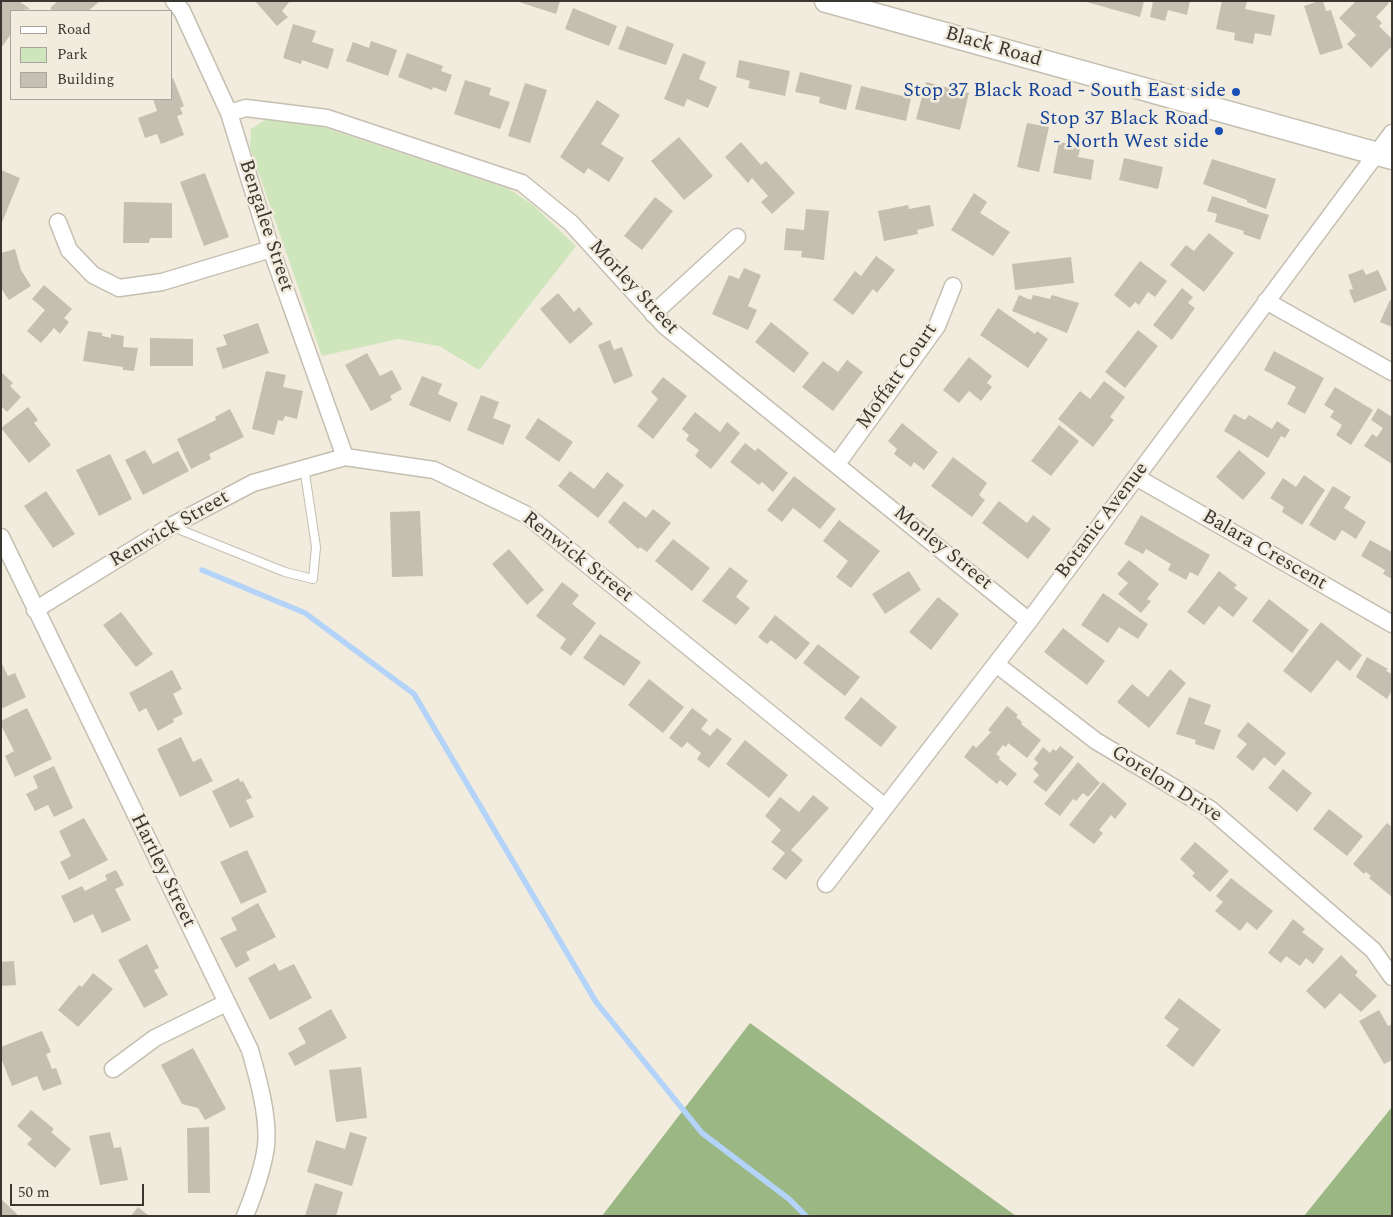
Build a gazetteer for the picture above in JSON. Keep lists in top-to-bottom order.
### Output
{
  "streets": {
    "main road": ["Black Road"],
    "street": [
      "Bengalee Street",
      "Morley Street",
      "Moffatt Court",
      "Botanic Avenue",
      "Renwick Street",
      "Balara Crescent",
      "Gorelon Drive",
      "Hartley Street"
    ]
  },
  "crossings": [
    ["Black Road", "Botanic Avenue"],
    ["Bengalee Street", "Morley Street"],
    ["Bengalee Street", "Renwick Street"],
    ["Morley Street", "Moffatt Court"],
    ["Morley Street", "Botanic Avenue"],
    ["Botanic Avenue", "Renwick Street"],
    ["Botanic Avenue", "Balara Crescent"],
    ["Botanic Avenue", "Gorelon Drive"],
    ["Renwick Street", "Hartley Street"]
  ],
  "places": ["Stop 37 Black Road - South East side", "Stop 37 Black Road - North West side"],
  "legend": ["Road", "Park", "Building"],
  "scale_bar": "50 m"
}
